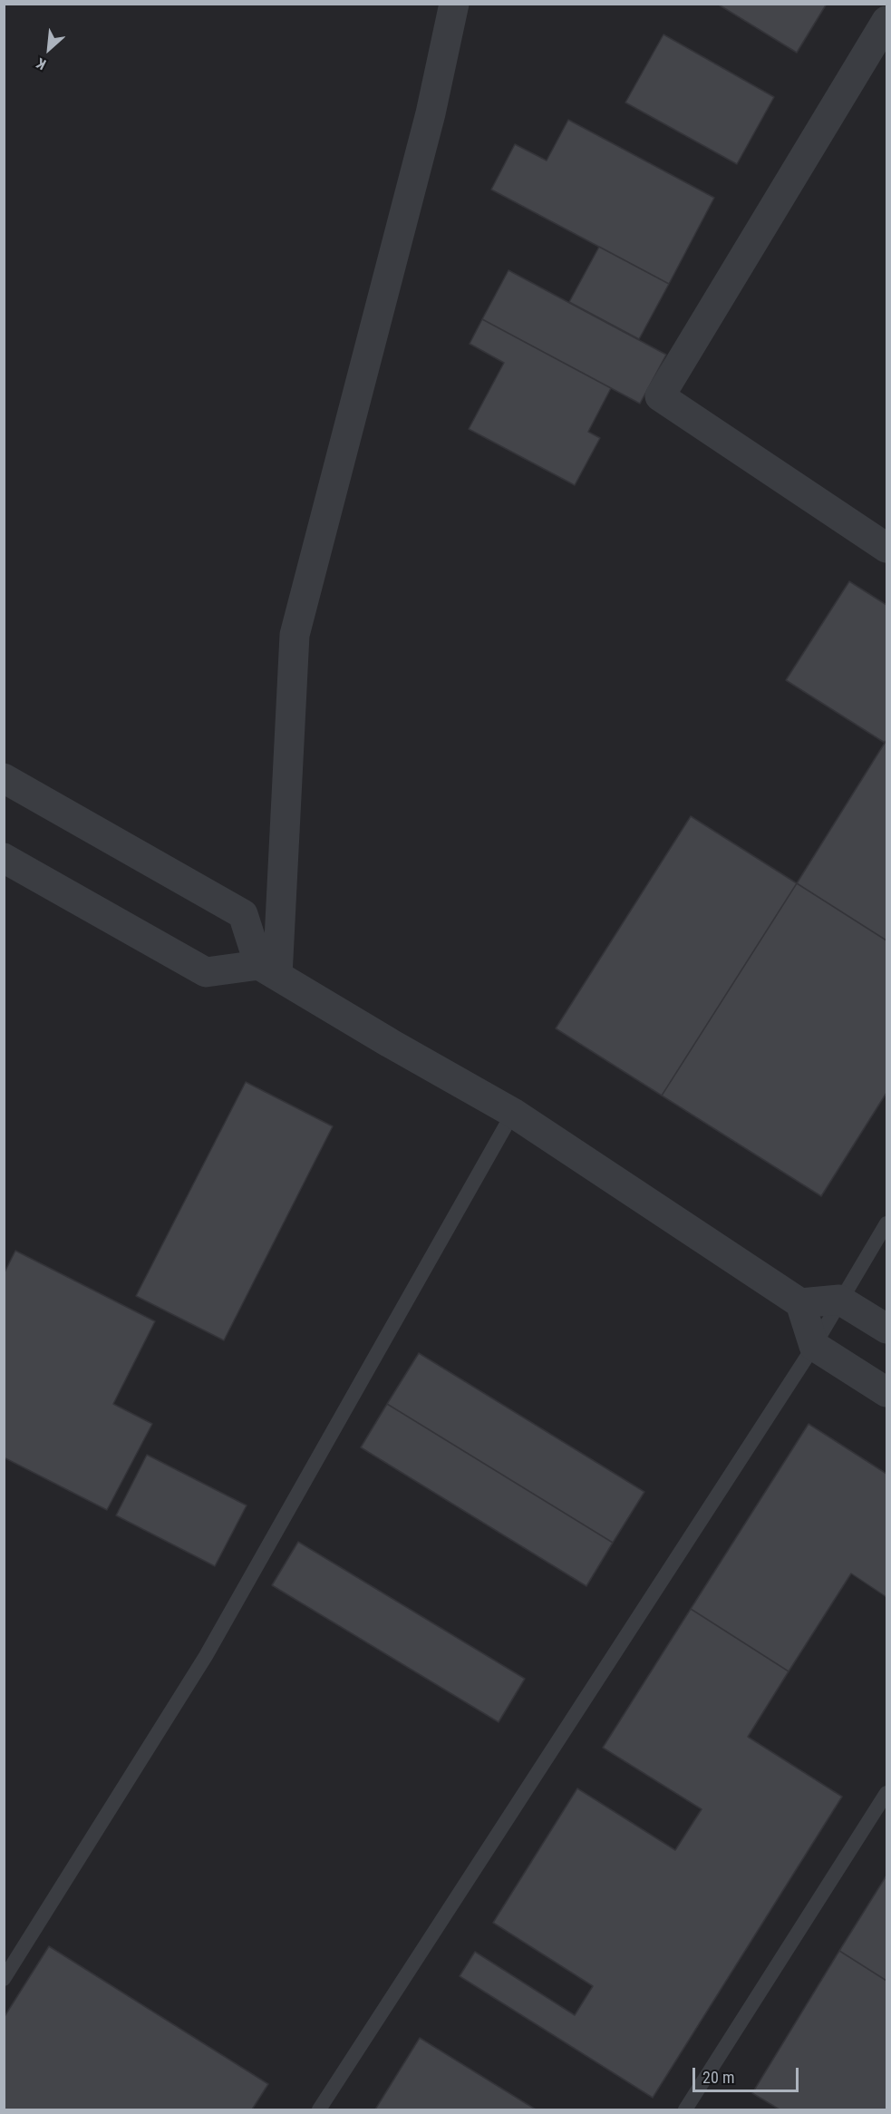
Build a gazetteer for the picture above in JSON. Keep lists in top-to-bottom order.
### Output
{
  "scale_bar": "20 m",
  "north": "bottom left"
}
